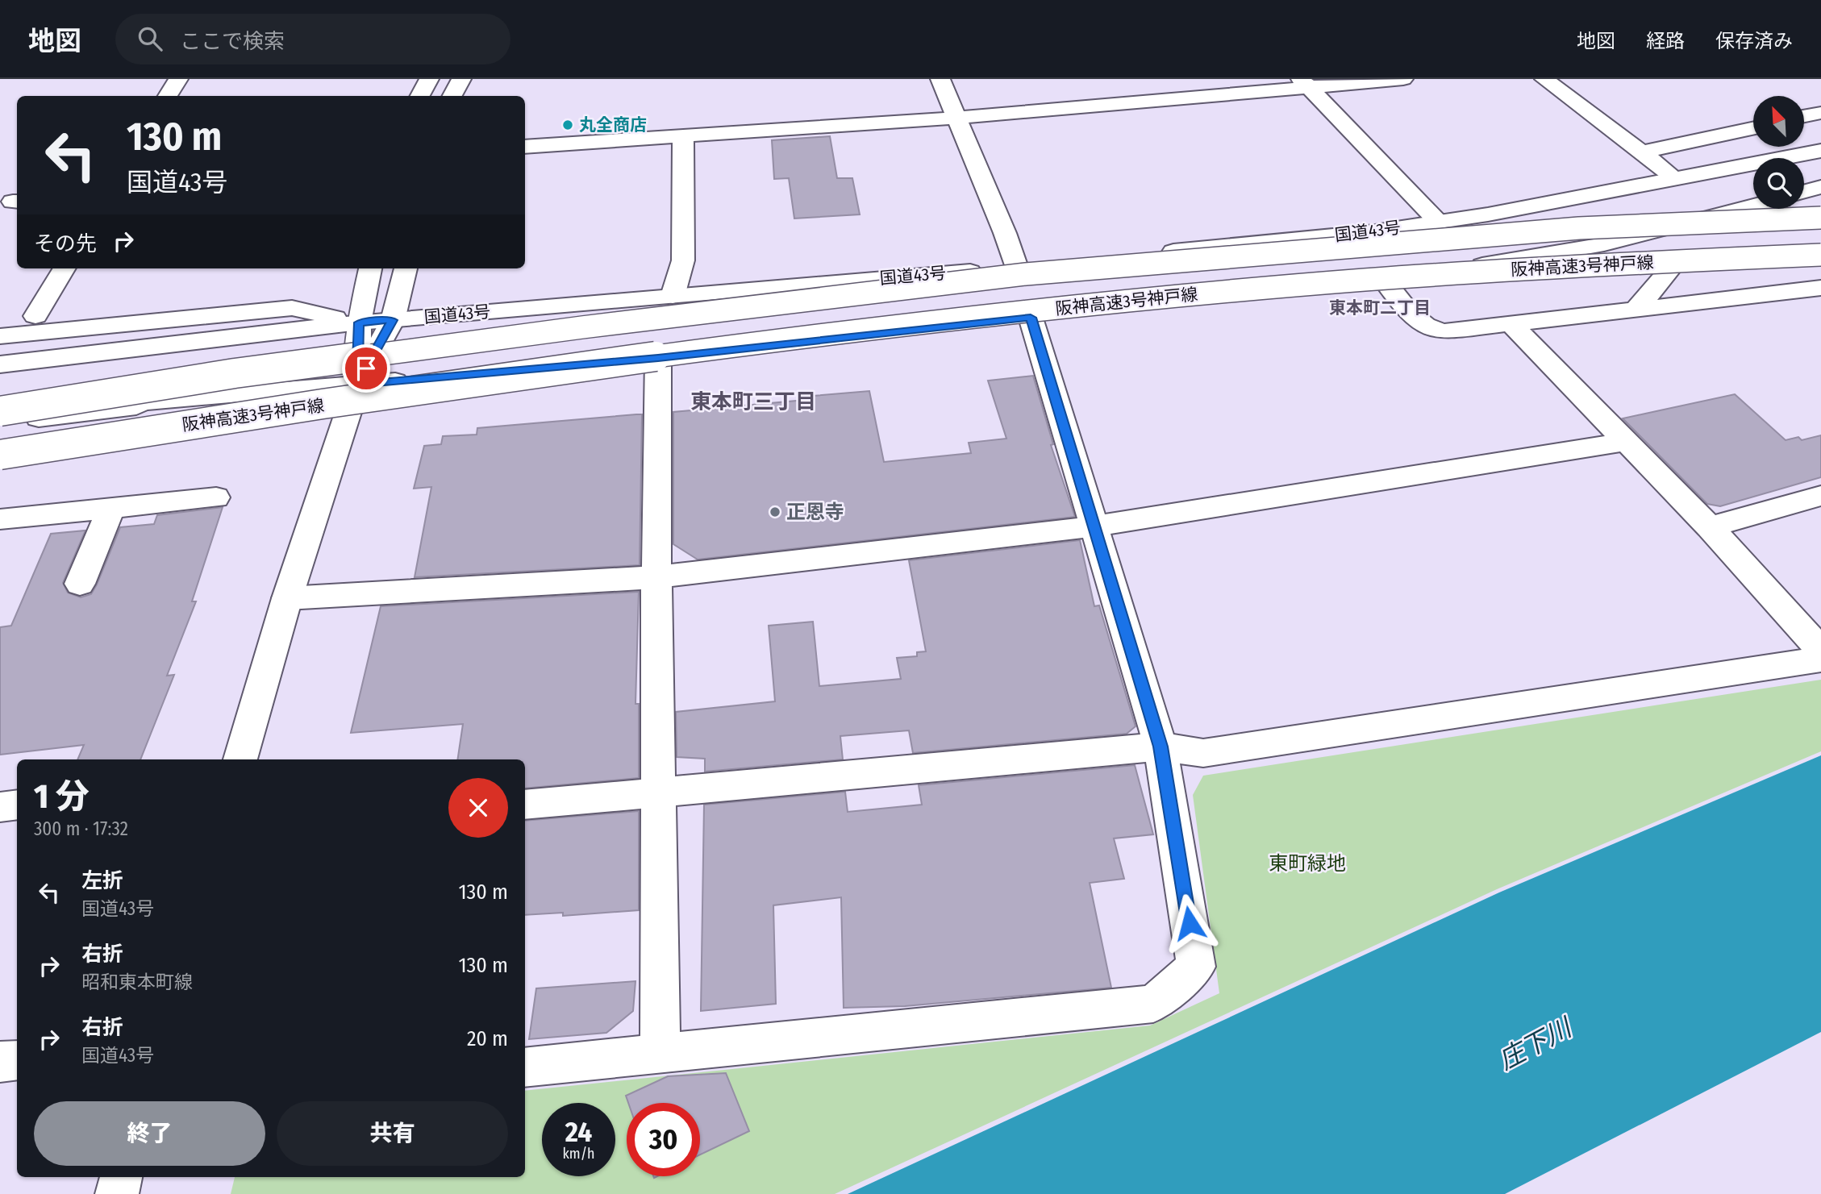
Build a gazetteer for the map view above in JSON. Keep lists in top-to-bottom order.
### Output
{
  "streets": {
    "main road": ["国道43号", "阪神高速3号神戸線"]
  },
  "districts": ["東本町二丁目", "東本町三丁目"],
  "water": ["庄下川"],
  "parks": ["東町緑地"],
  "places": ["丸全商店", "正恩寺"],
  "north": "top left",
  "page": {
    "header": "地図",
    "search": "ここで検索",
    "nav": ["地図", "経路", "保存済み"],
    "turn": ["130 m", "国道43号"],
    "then": "その先",
    "heading": ["1 分", "300 m · 17:32"],
    "list": [
      {
        "name": "左折",
        "note": "国道43号",
        "value": "130 m"
      },
      {
        "name": "右折",
        "note": "昭和東本町線",
        "value": "130 m"
      },
      {
        "name": "右折",
        "note": "国道43号",
        "value": "20 m"
      }
    ],
    "buttons": ["終了", "共有"],
    "speed": "24 km/h",
    "limit": "30"
  }
}
